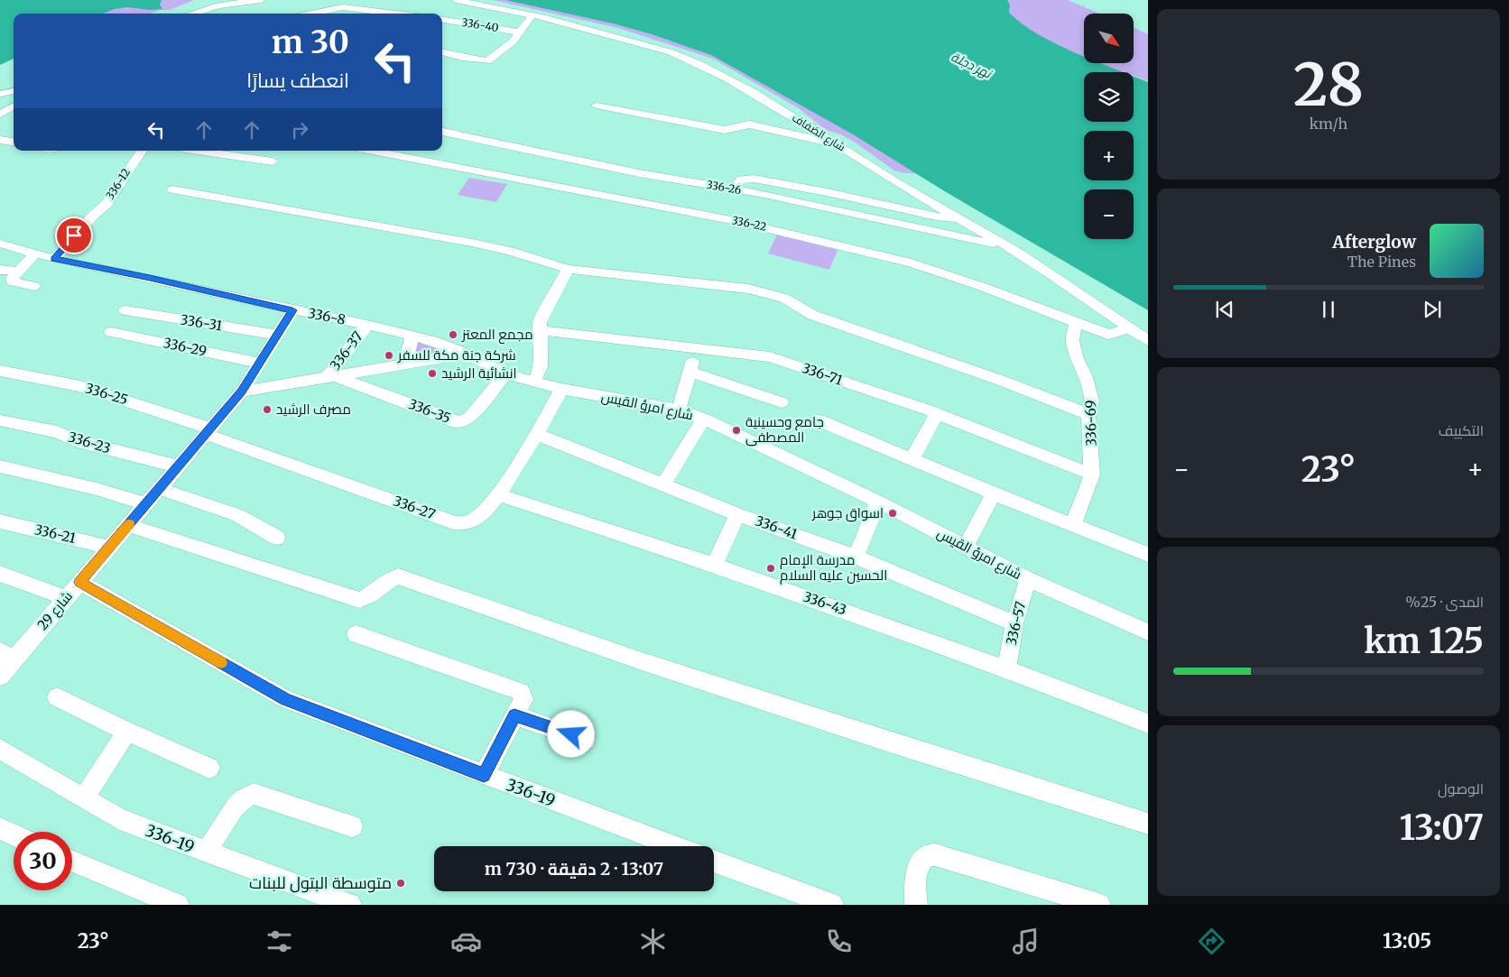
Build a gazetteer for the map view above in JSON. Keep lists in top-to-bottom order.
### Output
{
  "streets": {
    "street": [
      "336-40",
      "شارع الضفاف",
      "336-12",
      "336-26",
      "336-22",
      "336-8",
      "336-31",
      "336-29",
      "336-37",
      "336-71",
      "336-25",
      "شارع امرؤ القيس",
      "336-35",
      "336-69",
      "336-23",
      "336-27",
      "336-41",
      "336-21",
      "336-43",
      "شارع 29",
      "336-57",
      "336-19"
    ]
  },
  "crossings": [
    ["شارع الضفاف", "336-26"],
    ["شارع الضفاف", "336-22"],
    ["336-12", "336-8"],
    ["336-22", "336-69"],
    ["336-8", "336-37"],
    ["336-8", "شارع امرؤ القيس"],
    ["336-8", "شارع 29"],
    ["336-31", "شارع 29"],
    ["336-29", "شارع 29"],
    ["336-37", "336-35"],
    ["336-71", "336-69"],
    ["336-25", "336-27"],
    ["336-25", "شارع 29"],
    ["شارع امرؤ القيس", "336-35"],
    ["شارع امرؤ القيس", "336-27"],
    ["شارع امرؤ القيس", "336-57"],
    ["336-23", "شارع 29"],
    ["336-27", "336-41"],
    ["336-27", "336-43"],
    ["336-27", "شارع 29"],
    ["336-41", "336-57"],
    ["336-21", "شارع 29"],
    ["336-43", "336-57"],
    ["شارع 29", "336-19"]
  ],
  "water": ["نهر دجلة"],
  "places": [
    "مجمع المعتز",
    "شركة جنة مكة للسفر",
    "انشائية الرشيد",
    "مصرف الرشيد",
    "جامع وحسينية المصطفى",
    "اسواق جوهر",
    "مدرسة الإمام الحسين عليه السلام",
    "متوسطة البتول للبنات"
  ],
  "north": "bottom right",
  "page": {
    "tile": [
      ["28", "km/h"],
      "التكييف",
      ["المدى · 25%", "125 km"],
      ["الوصول", "13:07"]
    ],
    "map_buttons": ["+", "−"],
    "turn": ["30 m", "انعطف يسارًا"],
    "song": ["Afterglow", "The Pines"],
    "heat": ["−", "23°", "+"],
    "limit": "30",
    "trip": "13:07 · 2 دقيقة · 730 m",
    "tabs": ["13:05", "23°"]
  }
}
